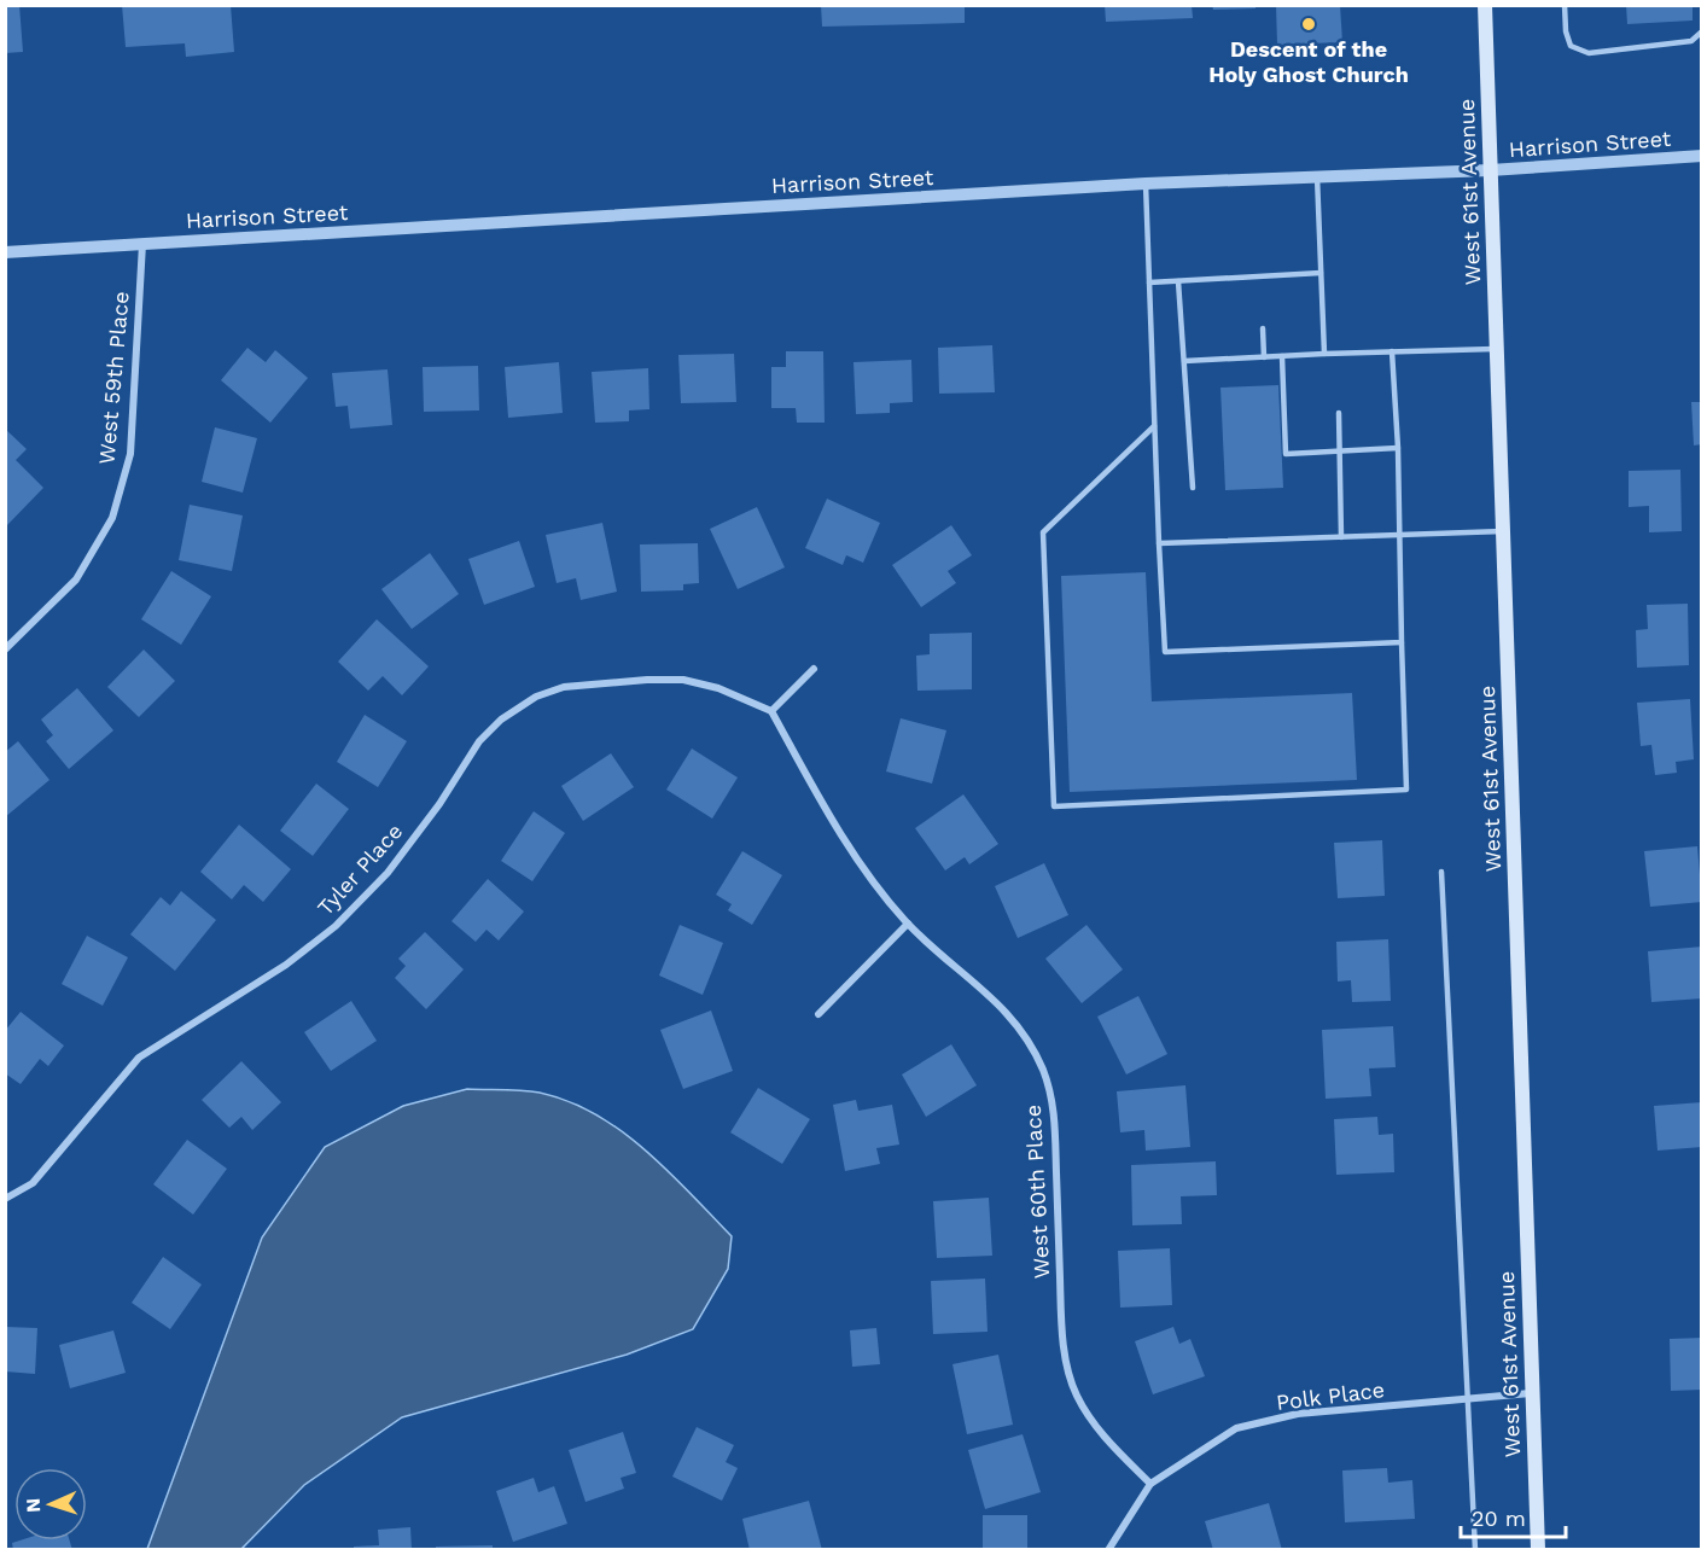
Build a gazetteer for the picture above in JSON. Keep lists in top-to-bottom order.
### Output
{
  "streets": {
    "main road": ["West 61st Avenue"],
    "street": [
      "Harrison Street",
      "West 59th Place",
      "Tyler Place",
      "West 60th Place",
      "Polk Place"
    ]
  },
  "crossings": [
    ["Harrison Street", "West 61st Avenue"],
    ["Harrison Street", "West 59th Place"],
    ["West 61st Avenue", "Polk Place"],
    ["Tyler Place", "West 60th Place"],
    ["West 60th Place", "Polk Place"]
  ],
  "places": ["Descent of the Holy Ghost Church"],
  "scale_bar": "20 m",
  "north": "left"
}
